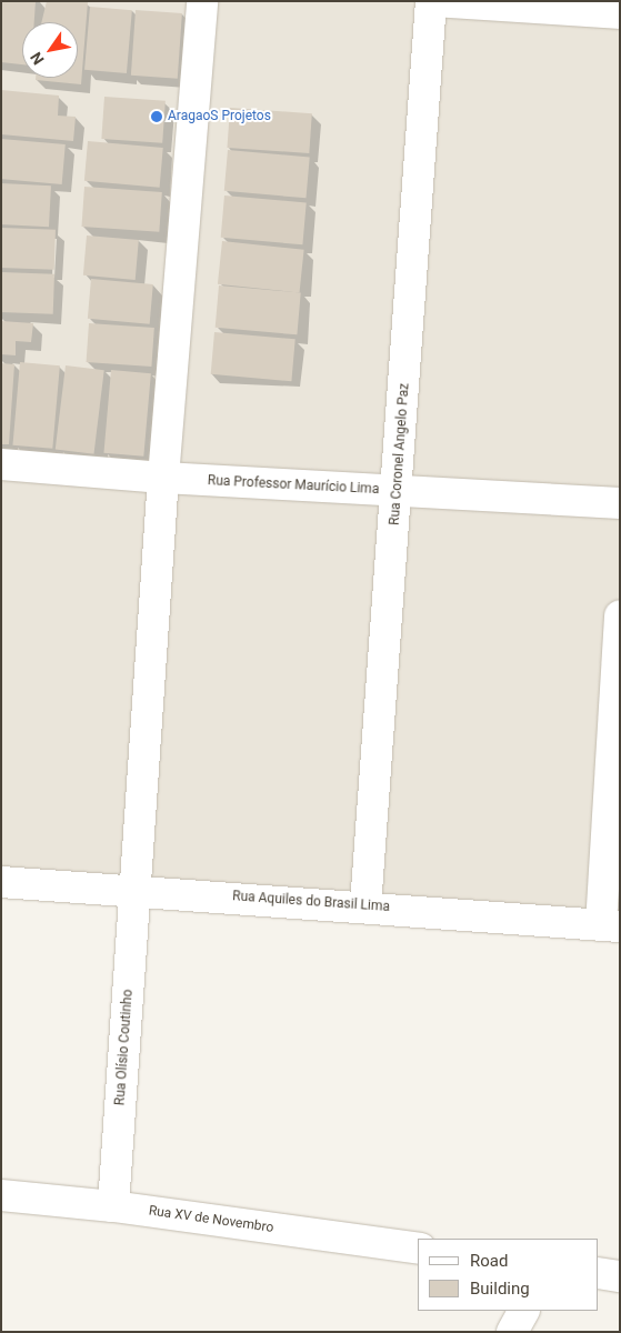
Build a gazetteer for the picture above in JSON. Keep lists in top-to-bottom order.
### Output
{
  "streets": {
    "street": [
      "Rua Coronel Angelo Paz",
      "Rua Professor Maurício Lima",
      "Rua Aquiles do Brasil Lima",
      "Rua Olísio Coutinho",
      "Rua XV de Novembro"
    ]
  },
  "crossings": [
    ["Rua Coronel Angelo Paz", "Rua Professor Maurício Lima"],
    ["Rua Coronel Angelo Paz", "Rua Aquiles do Brasil Lima"],
    ["Rua Professor Maurício Lima", "Rua Olísio Coutinho"],
    ["Rua Aquiles do Brasil Lima", "Rua Olísio Coutinho"],
    ["Rua Olísio Coutinho", "Rua XV de Novembro"]
  ],
  "places": ["AragaoS Projetos"],
  "legend": ["Road", "Building"],
  "north": "bottom left"
}
